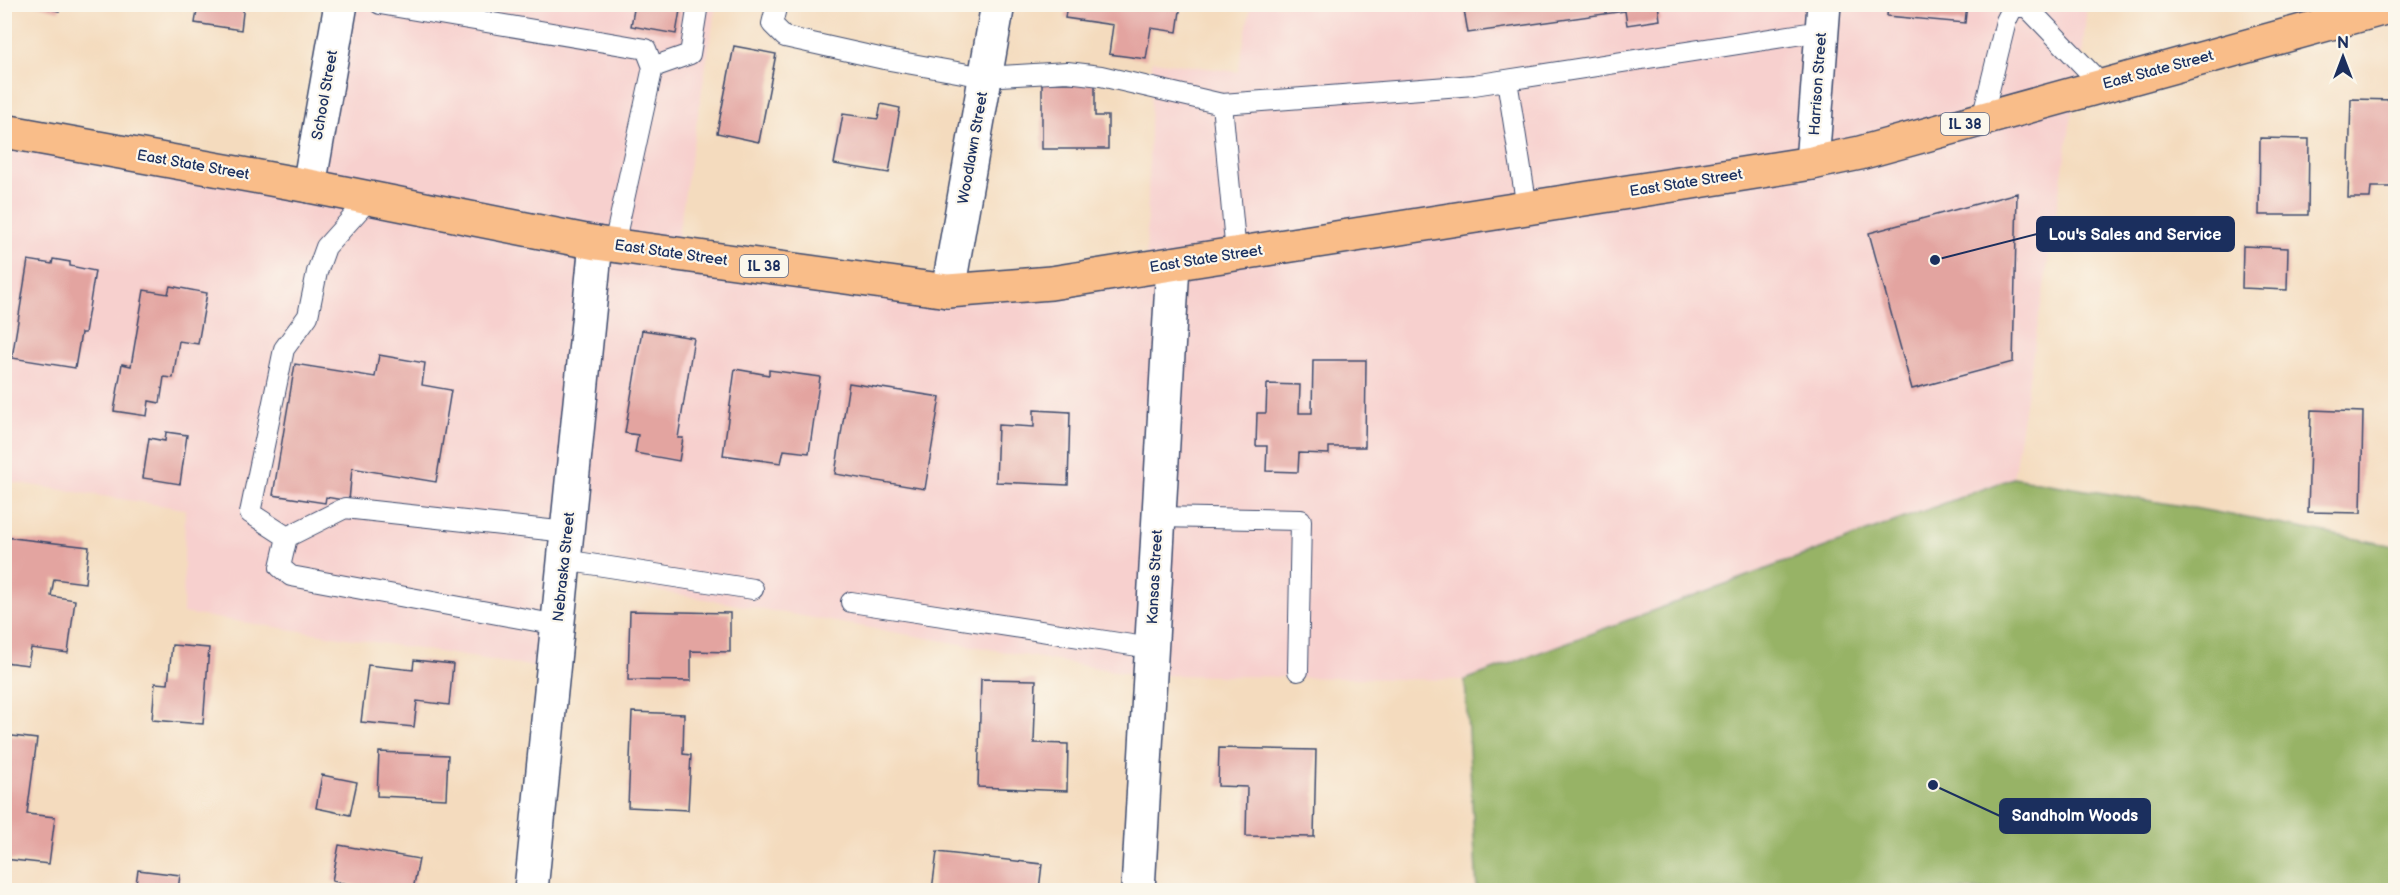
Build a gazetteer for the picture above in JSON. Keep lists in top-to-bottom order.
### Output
{
  "streets": {
    "main road": ["East State Street", "IL 38"],
    "street": [
      "Harrison Street",
      "School Street",
      "Woodlawn Street",
      "Nebraska Street",
      "Kansas Street"
    ]
  },
  "crossings": [
    ["East State Street", "Harrison Street"],
    ["East State Street", "School Street"],
    ["East State Street", "Woodlawn Street"],
    ["East State Street", "Nebraska Street"],
    ["East State Street", "Kansas Street"]
  ],
  "places": ["Lou's Sales and Service", "Sandholm Woods"],
  "north": "top"
}
